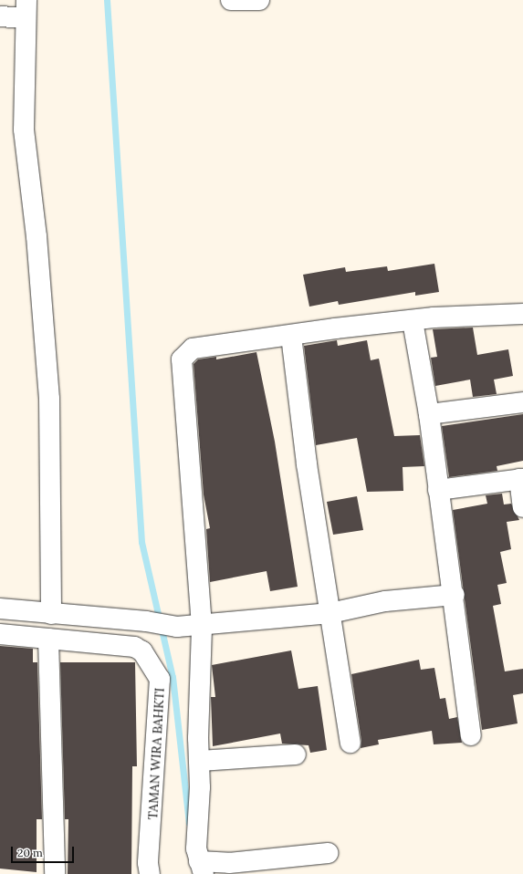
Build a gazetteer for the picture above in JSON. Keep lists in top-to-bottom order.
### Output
{
  "streets": {
    "street": ["TAMAN WIRA BAHKTI"]
  },
  "scale_bar": "20 m"
}
